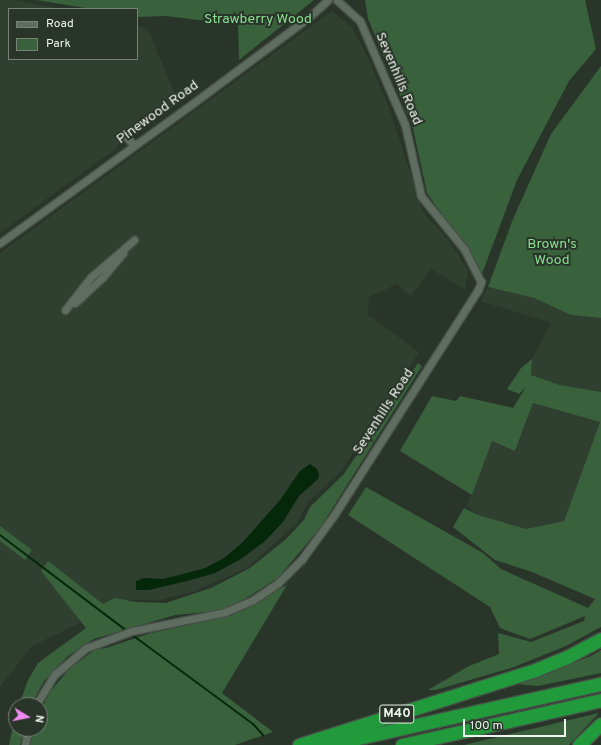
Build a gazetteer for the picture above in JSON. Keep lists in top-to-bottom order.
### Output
{
  "streets": {
    "highway": ["M40"],
    "street": ["Sevenhills Road", "Pinewood Road"]
  },
  "parks": ["Strawberry Wood", "Brown's Wood"],
  "legend": ["Road", "Park"],
  "scale_bar": "100 m",
  "north": "right"
}
